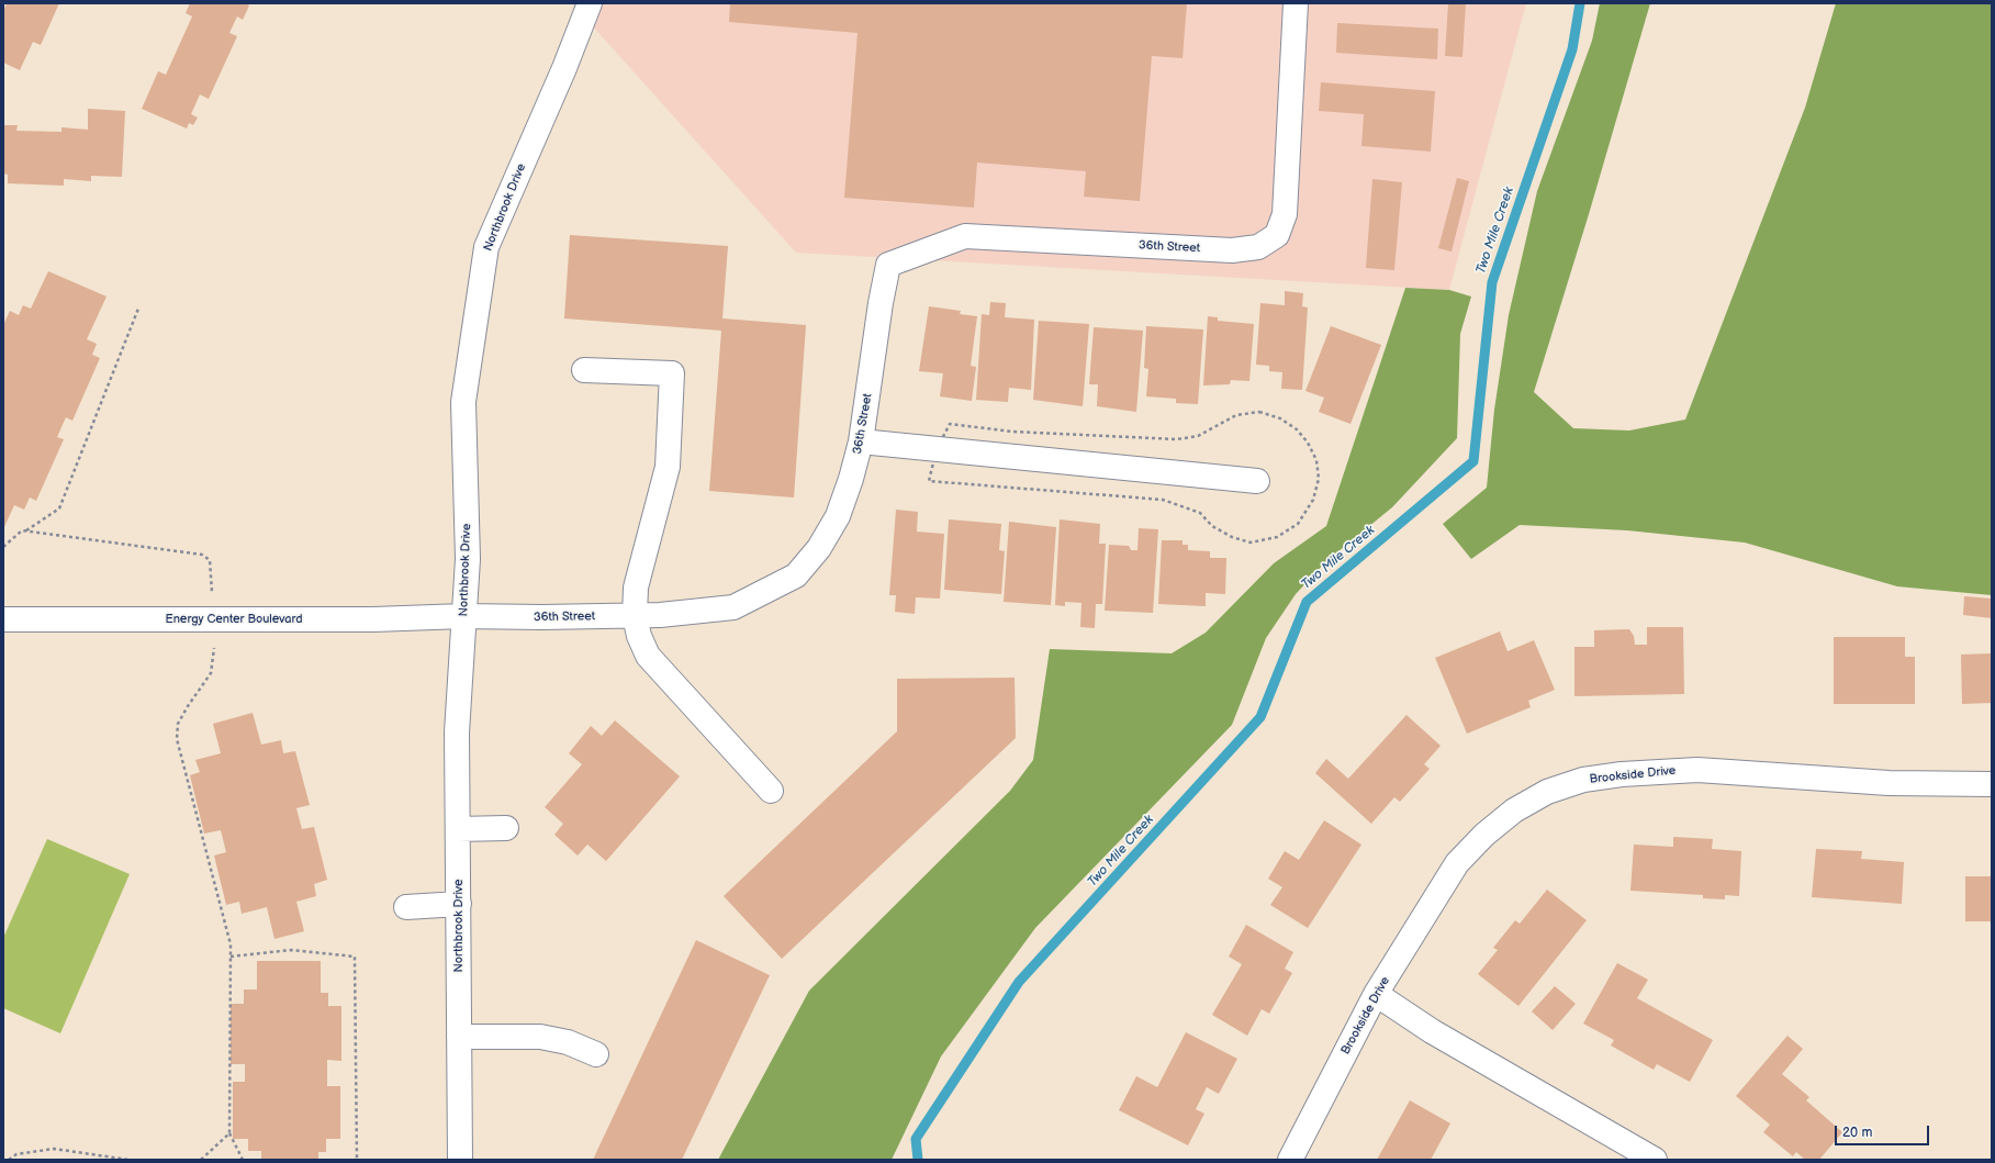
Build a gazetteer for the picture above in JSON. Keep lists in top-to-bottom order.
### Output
{
  "streets": {
    "street": [
      "Northbrook Drive",
      "36th Street",
      "Energy Center Boulevard",
      "Brookside Drive"
    ]
  },
  "crossings": [
    ["Northbrook Drive", "36th Street"],
    ["Northbrook Drive", "Energy Center Boulevard"],
    ["36th Street", "Energy Center Boulevard"]
  ],
  "water": ["Two Mile Creek"],
  "scale_bar": "20 m"
}
